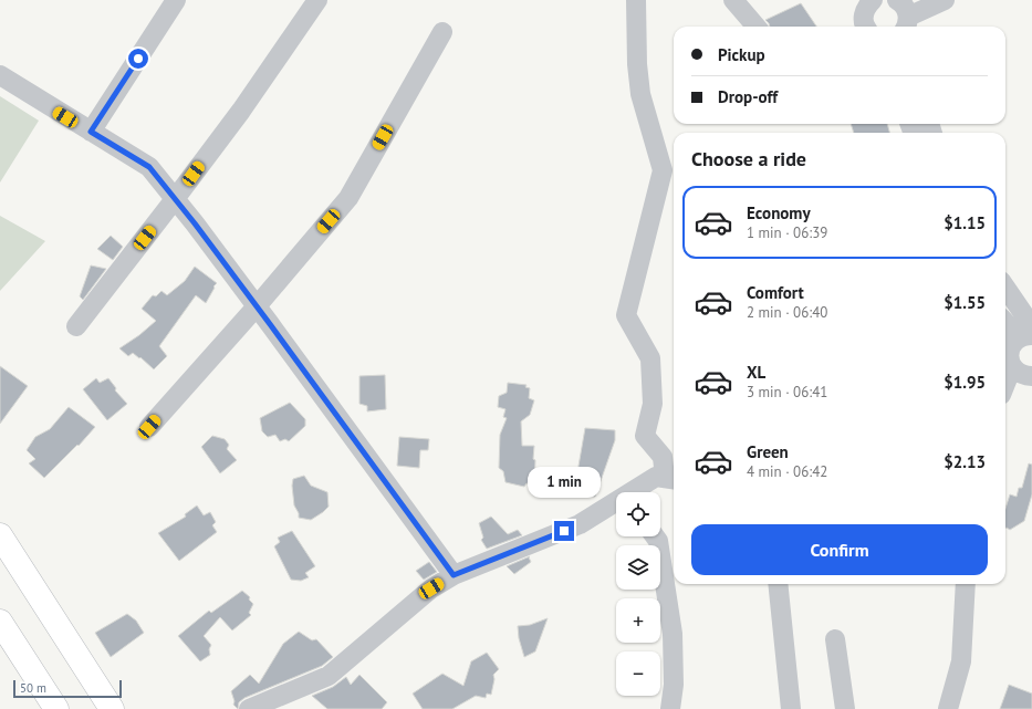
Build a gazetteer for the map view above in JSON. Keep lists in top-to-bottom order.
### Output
{
  "scale_bar": "50 m",
  "page": {
    "banner": ["Pickup", "Drop-off"],
    "heading": "Choose a ride",
    "list": [
      {
        "name": "Economy",
        "note": "1 min · 06:39",
        "value": "$1.15"
      },
      {
        "name": "Comfort",
        "note": "2 min · 06:40",
        "value": "$1.55"
      },
      {
        "name": "XL",
        "note": "3 min · 06:41",
        "value": "$1.95"
      },
      {
        "name": "Green",
        "note": "4 min · 06:42",
        "value": "$2.13"
      }
    ],
    "bubble": "1 min",
    "map_buttons": ["+", "−"],
    "buttons": "Confirm",
    "scale": "50 m"
  }
}
